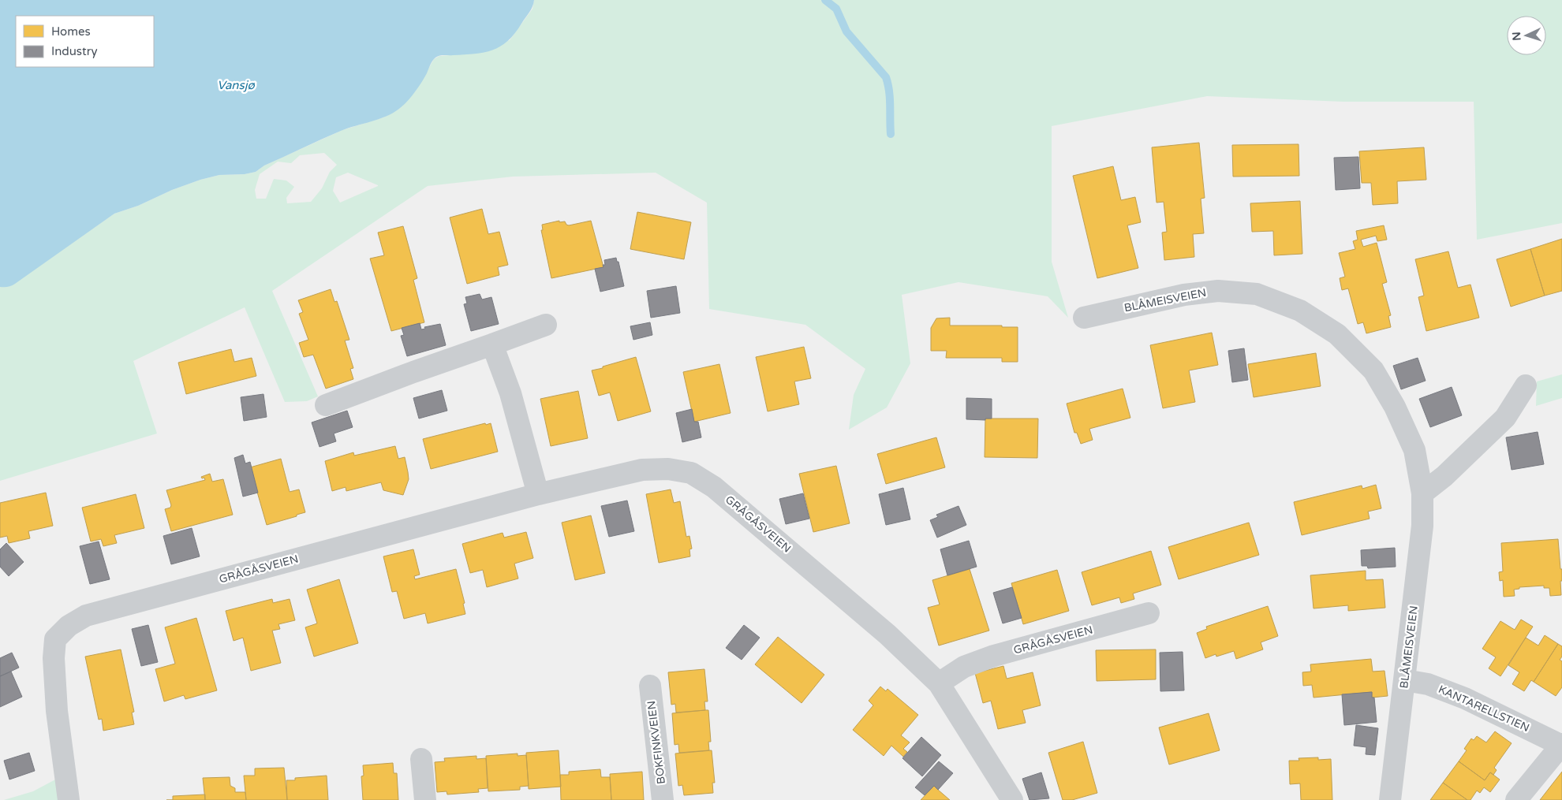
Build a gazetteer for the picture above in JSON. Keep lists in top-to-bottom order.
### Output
{
  "streets": {
    "street": [
      "BLÅMEISVEIEN",
      "GRÅGÅSVEIEN",
      "KANTARELLSTIEN",
      "BOKFINKVEIEN"
    ]
  },
  "crossings": [
    ["BLÅMEISVEIEN", "KANTARELLSTIEN"]
  ],
  "water": ["Vansjø"],
  "legend": ["Homes", "Industry"],
  "north": "left"
}
